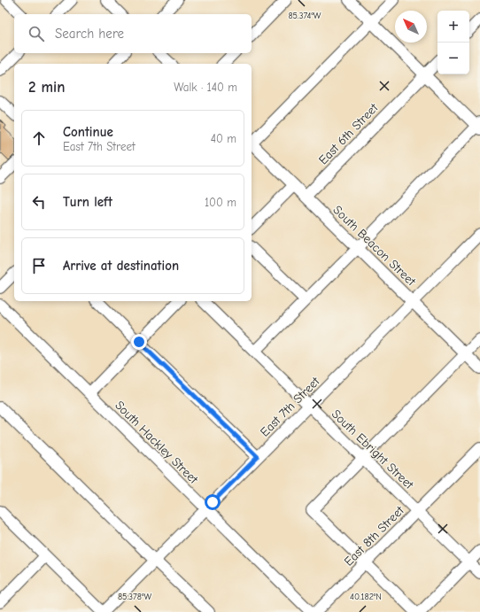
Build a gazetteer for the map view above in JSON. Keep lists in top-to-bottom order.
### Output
{
  "streets": {
    "street": [
      "East 6th Street",
      "South Beacon Street",
      "East 7th Street",
      "South Hackley Street",
      "South Ebright Street",
      "East 8th Street"
    ]
  },
  "crossings": [
    ["East 6th Street", "South Beacon Street"],
    ["South Beacon Street", "East 7th Street"],
    ["East 7th Street", "South Hackley Street"],
    ["East 7th Street", "South Ebright Street"],
    ["South Ebright Street", "East 8th Street"]
  ],
  "north": "top left",
  "page": {
    "map_buttons": ["+", "−"],
    "search": "Search here",
    "heading": ["2 min", "Walk · 140 m"],
    "list": [
      ["Continue", "East 7th Street", "40 m"],
      ["Turn left", "100 m"],
      "Arrive at destination"
    ]
  },
  "coordinates": ["85.374°W", "40.182°N", "85.378°W"]
}
